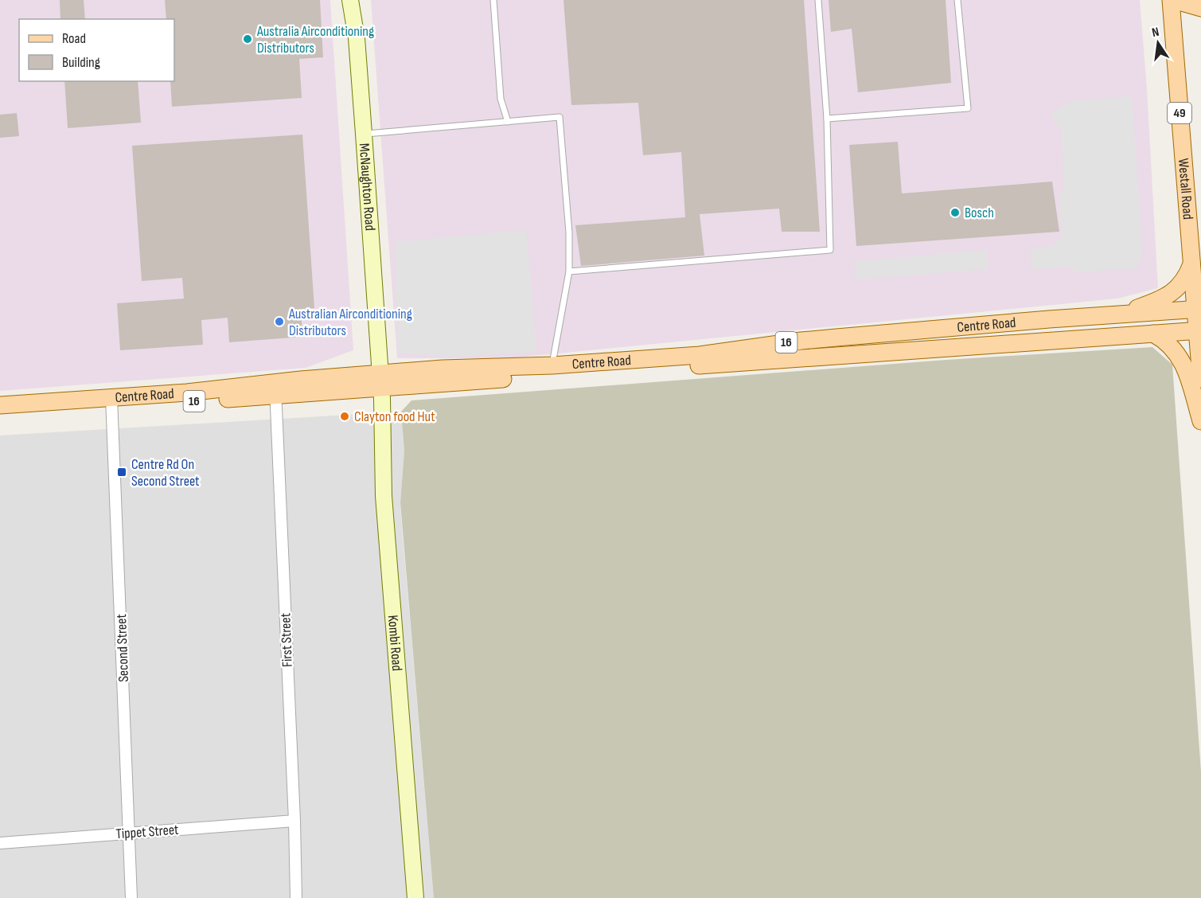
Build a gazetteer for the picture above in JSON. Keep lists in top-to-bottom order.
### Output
{
  "streets": {
    "main road": [
      "49",
      "McNaughton Road",
      "Westall Road",
      "Centre Road",
      "16",
      "Kombi Road"
    ],
    "street": ["First Street", "Second Street", "Tippet Street"]
  },
  "crossings": [
    ["McNaughton Road", "Centre Road"],
    ["McNaughton Road", "Kombi Road"],
    ["Westall Road", "Centre Road"],
    ["Centre Road", "First Street"],
    ["Centre Road", "Kombi Road"],
    ["Centre Road", "Second Street"],
    ["First Street", "Tippet Street"],
    ["Second Street", "Tippet Street"]
  ],
  "places": {
    "other": [
      "Australia Airconditioning Distributors",
      "Bosch",
      "Australian Airconditioning Distributors",
      "Clayton food Hut"
    ],
    "transit": ["Centre Rd On Second Street"]
  },
  "legend": ["Road", "Building"],
  "north": "top"
}
